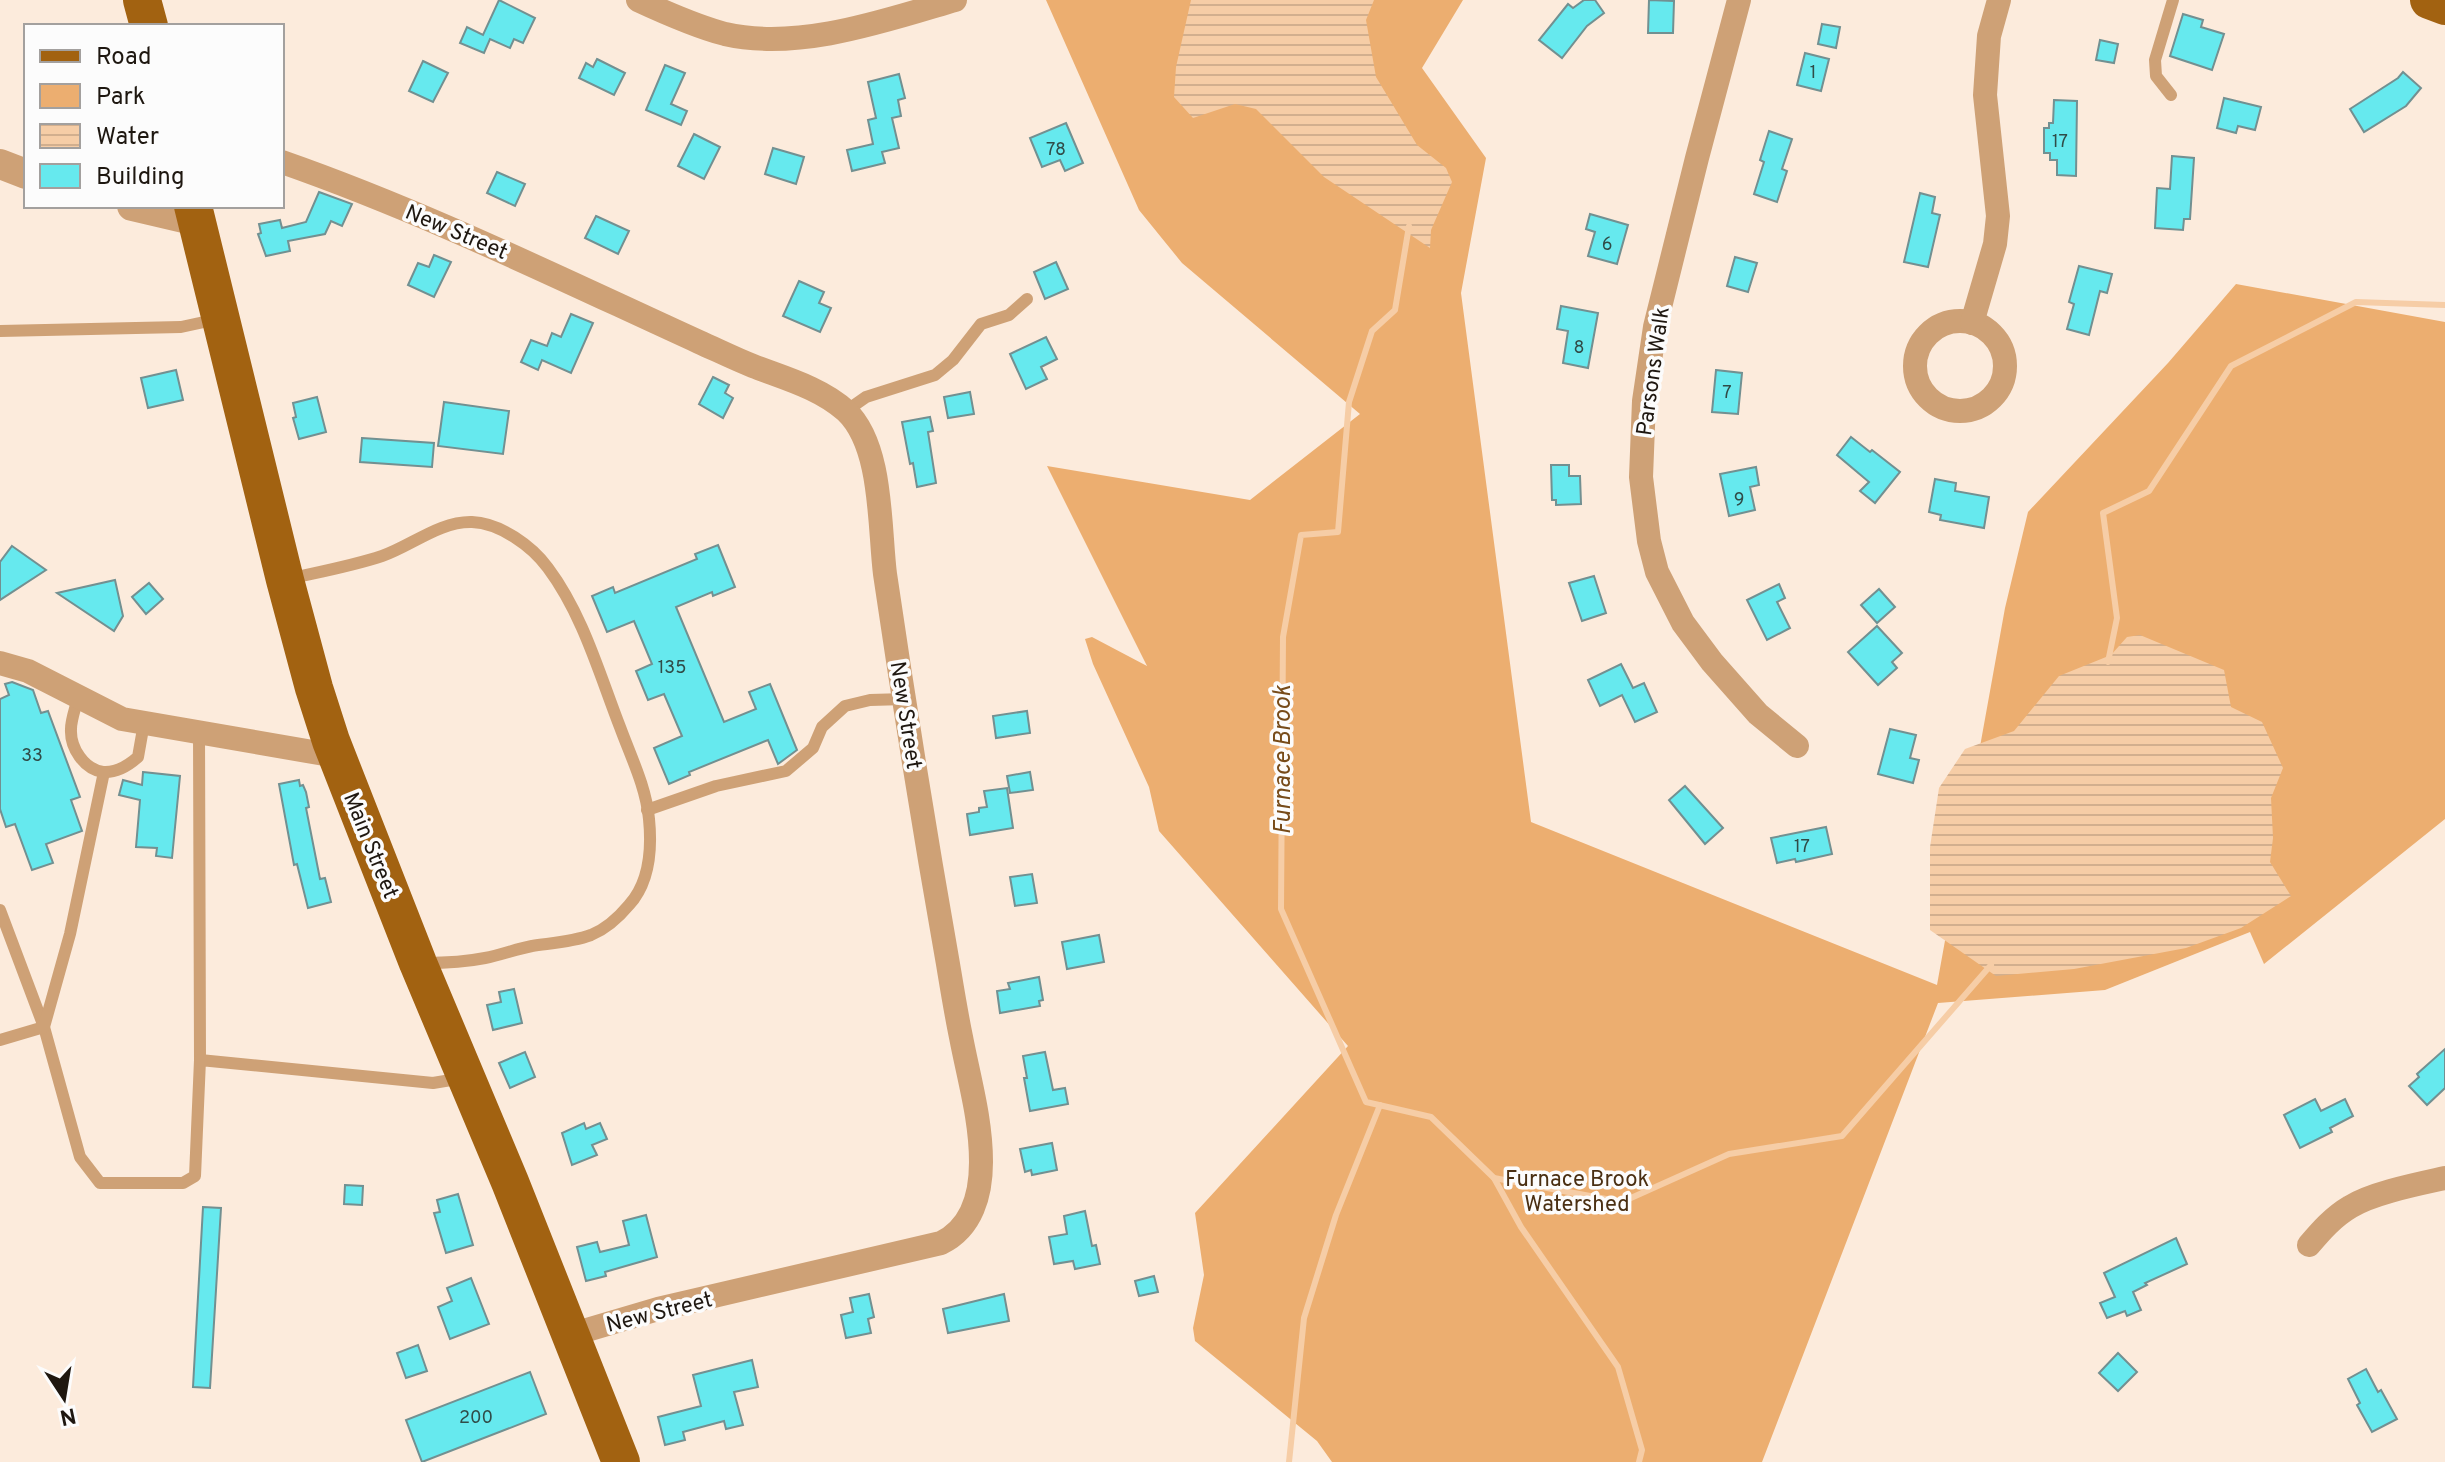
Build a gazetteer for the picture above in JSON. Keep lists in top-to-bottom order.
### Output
{
  "streets": {
    "main road": ["Main Street"],
    "street": ["New Street", "Parsons Walk"]
  },
  "crossings": [
    ["New Street", "Main Street"]
  ],
  "water": ["Furnace Brook"],
  "parks": ["Furnace Brook Watershed"],
  "house_numbers": [
    "1",
    "17",
    "78",
    "6",
    "8",
    "7",
    "9",
    "135",
    "33",
    "17",
    "200"
  ],
  "legend": [
    "Road",
    "Park",
    "Water",
    "Building"
  ],
  "north": "bottom"
}
